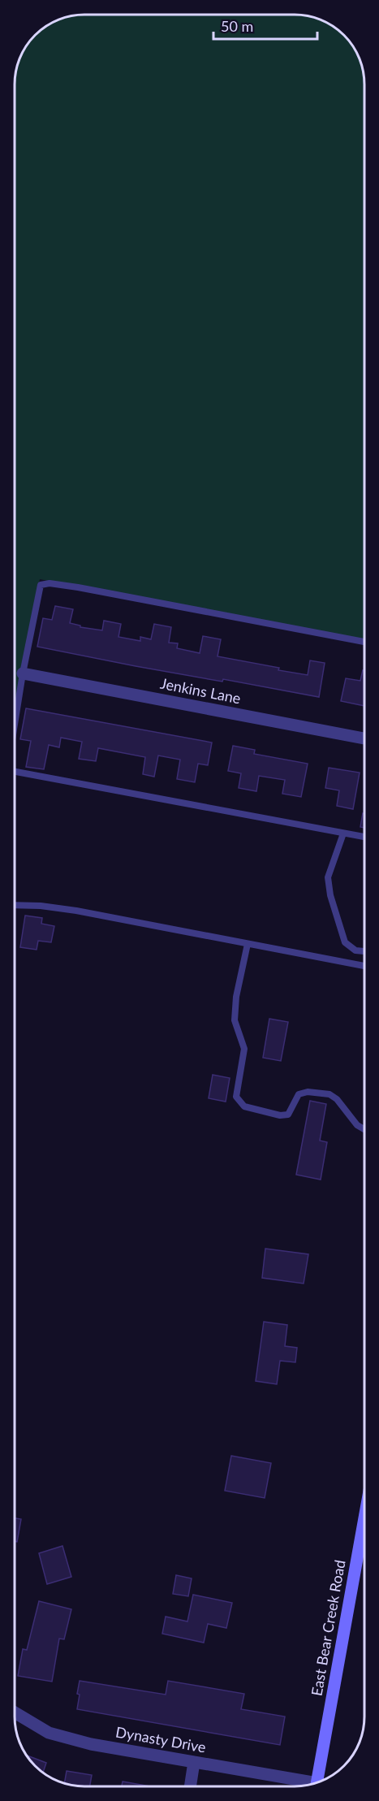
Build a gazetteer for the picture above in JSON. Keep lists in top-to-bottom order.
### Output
{
  "streets": {
    "main road": ["East Bear Creek Road"],
    "street": ["Jenkins Lane", "Dynasty Drive"]
  },
  "scale_bar": "50 m"
}
